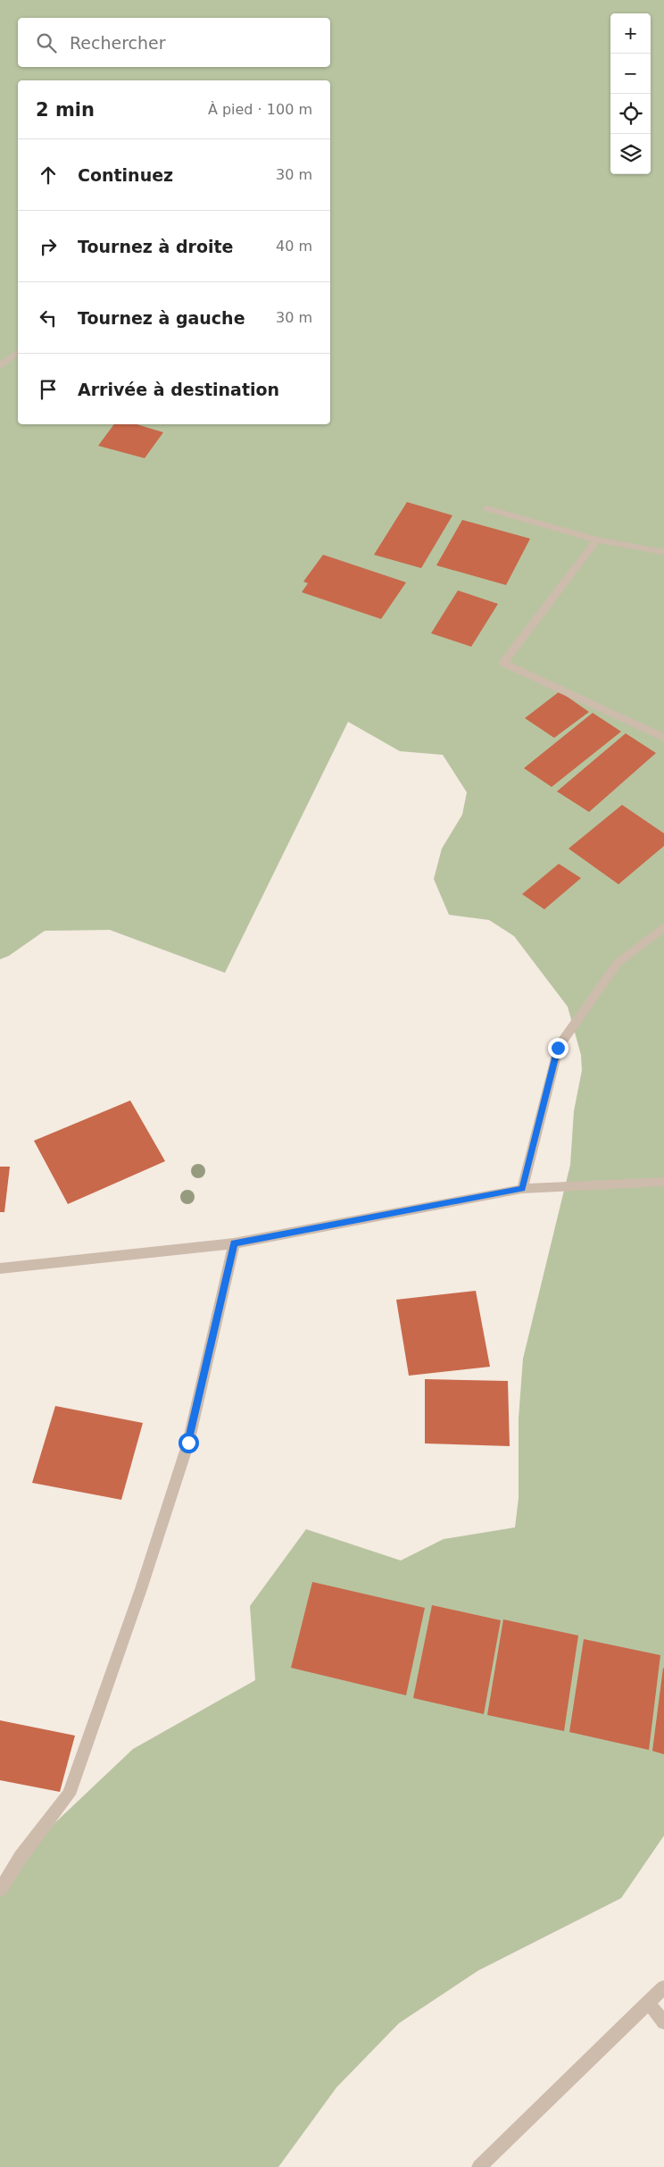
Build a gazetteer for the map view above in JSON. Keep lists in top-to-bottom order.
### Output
{
  "page": {
    "map_buttons": ["+", "−"],
    "search": "Rechercher",
    "heading": ["2 min", "À pied · 100 m"],
    "list": [
      ["Continuez", "30 m"],
      ["Tournez à droite", "40 m"],
      ["Tournez à gauche", "30 m"],
      "Arrivée à destination"
    ]
  }
}
